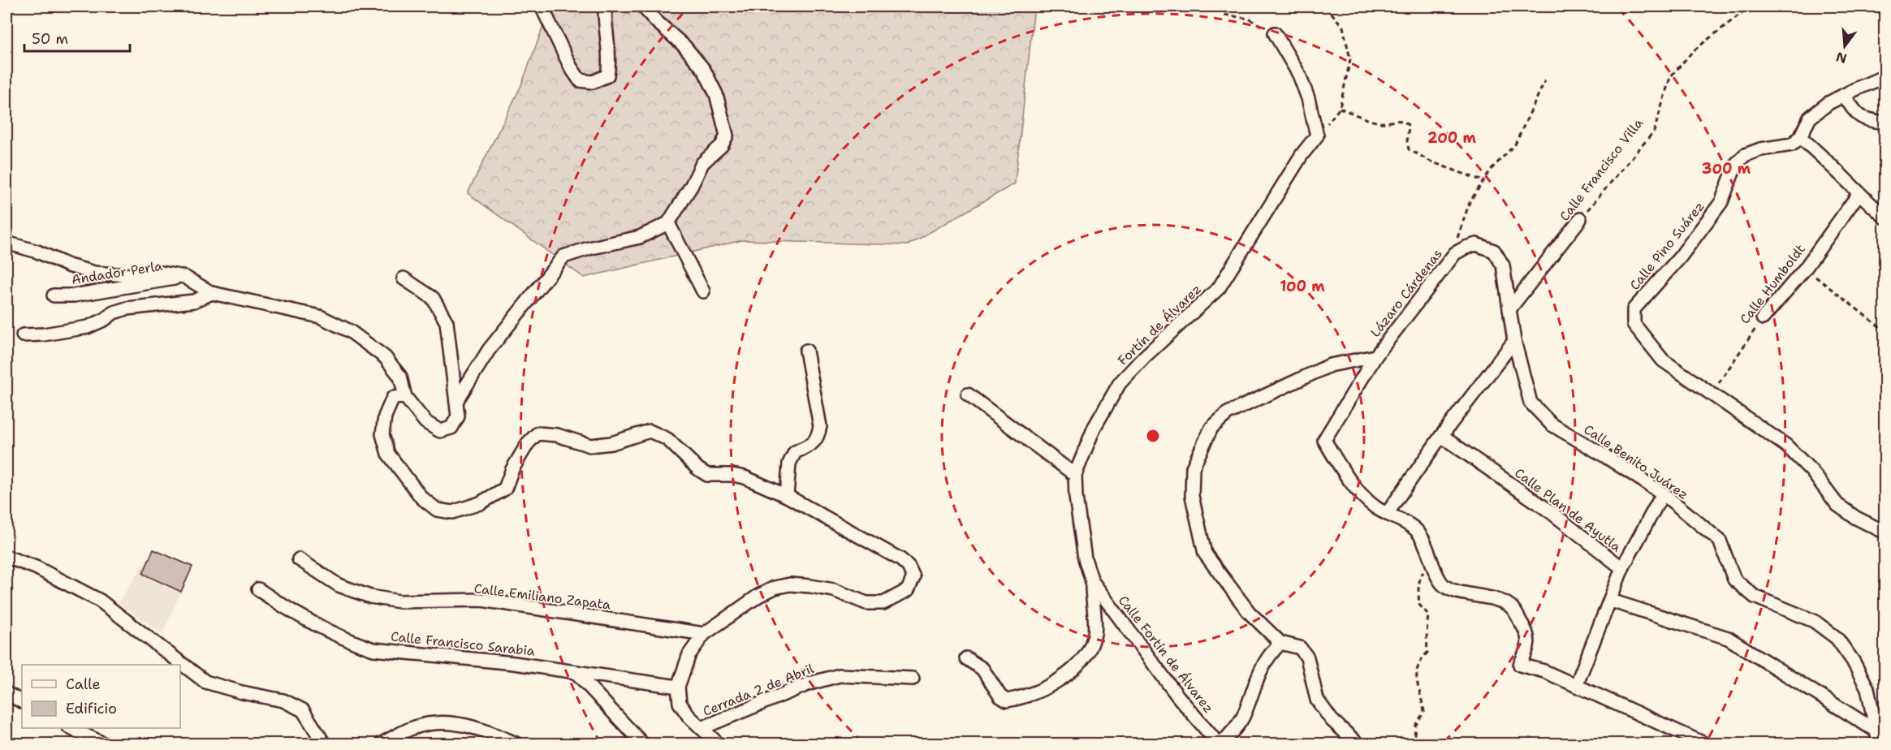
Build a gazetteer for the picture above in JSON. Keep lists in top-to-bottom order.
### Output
{
  "streets": {
    "street": [
      "Calle Francisco Villa",
      "Calle Pino Suárez",
      "Andador Perla",
      "Calle Humboldt",
      "Lázaro Cárdenas",
      "Fortín de Álvarez",
      "Calle Benito Juárez",
      "Calle Plan de Ayutla",
      "Calle Emiliano Zapata",
      "Calle Francisco Sarabia",
      "Calle Fortín de Álvarez",
      "Cerrada 2 de Abril"
    ]
  },
  "crossings": [
    ["Calle Francisco Villa", "Lázaro Cárdenas"],
    ["Calle Pino Suárez", "Calle Humboldt"],
    ["Lázaro Cárdenas", "Calle Benito Juárez"],
    ["Fortín de Álvarez", "Calle Fortín de Álvarez"]
  ],
  "legend": ["Calle", "Edificio"],
  "scale_bar": "50 m",
  "north": "bottom",
  "rings": ["200 m", "300 m", "100 m"]
}
